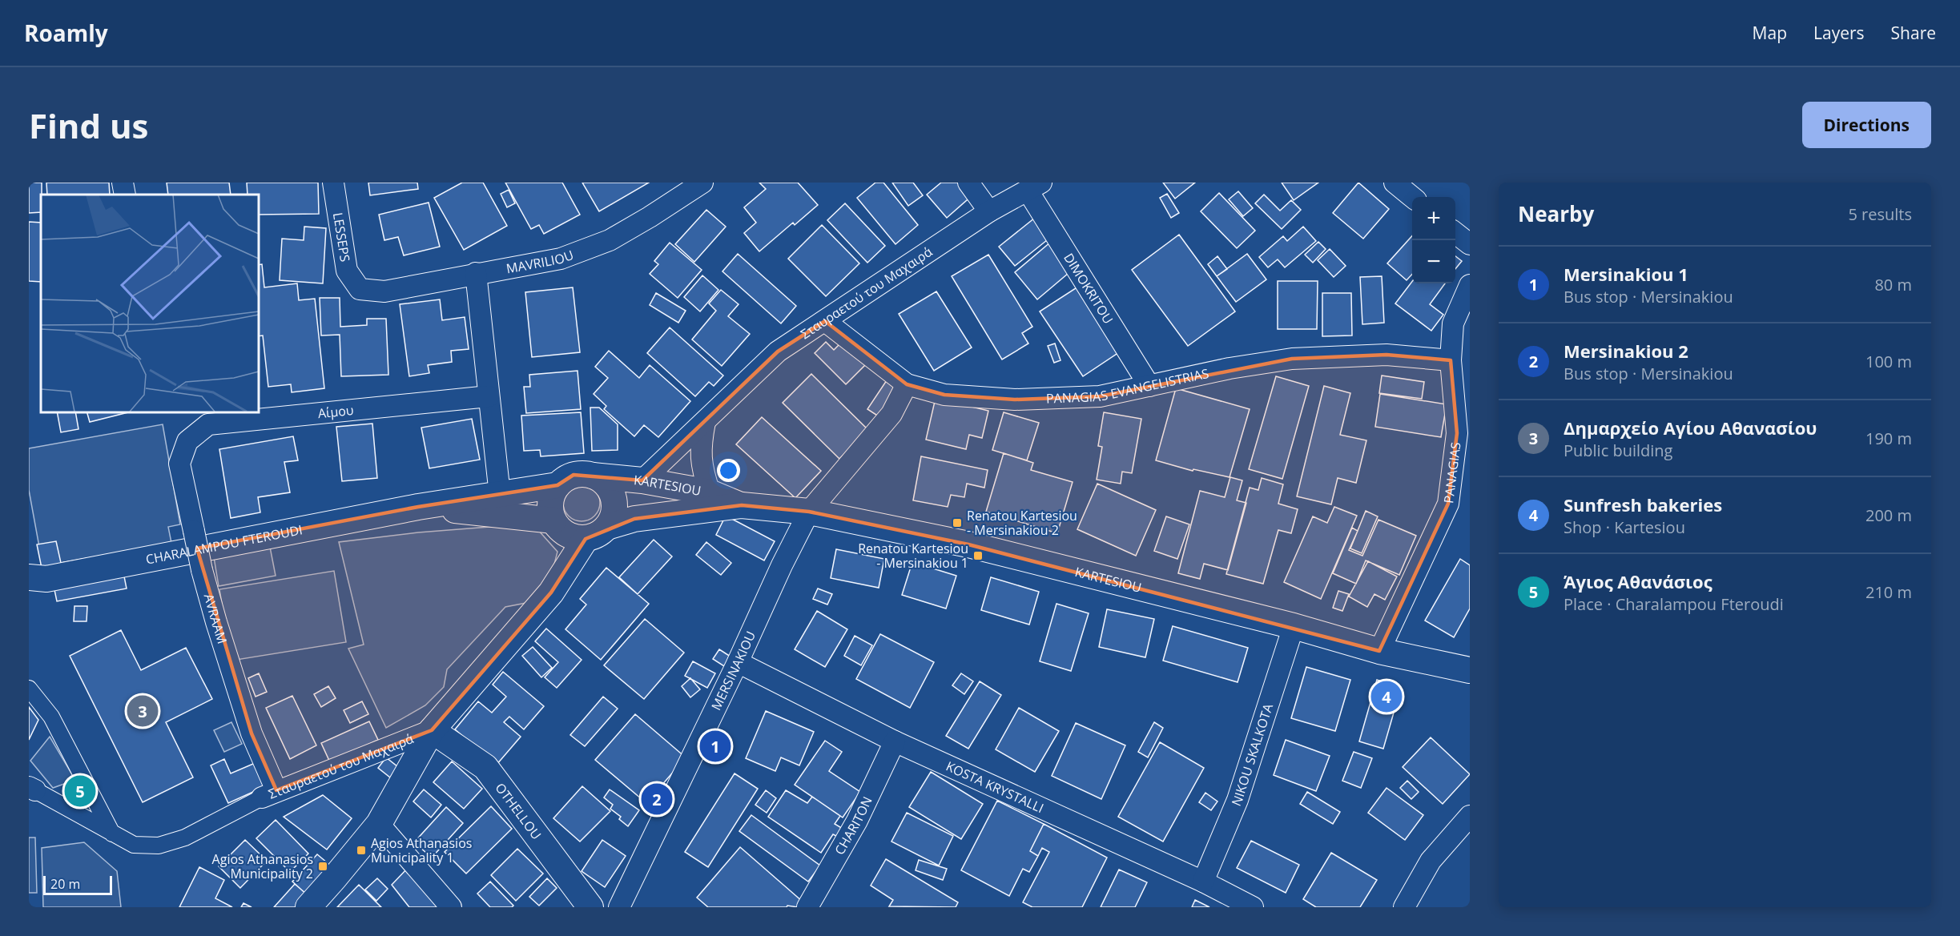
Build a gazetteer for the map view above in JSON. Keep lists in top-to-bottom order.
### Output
{
  "streets": {
    "street": [
      "LESSEPS",
      "MAVRILIOU",
      "DIMOKRITOU",
      "Σταυραετού του Μαχαιρά",
      "PANAGIAS EVANGELISTRIAS",
      "Αίμου",
      "PANAGIAS",
      "KARTESIOU",
      "CHARALAMPOU FTEROUDI",
      "AVRAAM",
      "MERSINAKIOU",
      "NIKOU SKALKOTA",
      "KOSTA KRYSTALLI",
      "OTHELLOU",
      "CHARITON"
    ]
  },
  "crossings": [
    ["LESSEPS", "MAVRILIOU"],
    ["DIMOKRITOU", "Σταυραετού του Μαχαιρά"],
    ["DIMOKRITOU", "PANAGIAS EVANGELISTRIAS"],
    ["Σταυραετού του Μαχαιρά", "PANAGIAS EVANGELISTRIAS"],
    ["Σταυραετού του Μαχαιρά", "KARTESIOU"],
    ["Σταυραετού του Μαχαιρά", "CHARALAMPOU FTEROUDI"],
    ["Σταυραετού του Μαχαιρά", "AVRAAM"],
    ["Σταυραετού του Μαχαιρά", "OTHELLOU"],
    ["PANAGIAS EVANGELISTRIAS", "PANAGIAS"],
    ["PANAGIAS EVANGELISTRIAS", "MERSINAKIOU"],
    ["Αίμου", "AVRAAM"],
    ["PANAGIAS", "KARTESIOU"],
    ["KARTESIOU", "CHARALAMPOU FTEROUDI"],
    ["KARTESIOU", "MERSINAKIOU"],
    ["KARTESIOU", "NIKOU SKALKOTA"],
    ["MERSINAKIOU", "KOSTA KRYSTALLI"],
    ["NIKOU SKALKOTA", "KOSTA KRYSTALLI"],
    ["KOSTA KRYSTALLI", "CHARITON"]
  ],
  "places": {
    "transit": [
      "Renatou Kartesiou - Mersinakiou 2",
      "Renatou Kartesiou - Mersinakiou 1",
      "Agios Athanasios Municipality 1",
      "Agios Athanasios Municipality 2"
    ]
  },
  "scale_bar": "20 m",
  "page": {
    "header": "Roamly",
    "nav": ["Map", "Layers", "Share"],
    "buttons": "Directions",
    "title": "Find us",
    "heading": ["Nearby", "5 results"],
    "map_buttons": ["+", "−"],
    "list": [
      {
        "mark": "1",
        "name": "Mersinakiou 1",
        "note": "Bus stop · Mersinakiou",
        "value": "80 m"
      },
      {
        "mark": "2",
        "name": "Mersinakiou 2",
        "note": "Bus stop · Mersinakiou",
        "value": "100 m"
      },
      {
        "mark": "3",
        "name": "Δημαρχείο Αγίου Αθανασίου",
        "note": "Public building",
        "value": "190 m"
      },
      {
        "mark": "4",
        "name": "Sunfresh bakeries",
        "note": "Shop · Kartesiou",
        "value": "200 m"
      },
      {
        "mark": "5",
        "name": "Άγιος Αθανάσιος",
        "note": "Place · Charalampou Fteroudi",
        "value": "210 m"
      }
    ],
    "pins": [
      "4",
      "3",
      "1",
      "5",
      "2"
    ],
    "scale": "20 m"
  }
}
